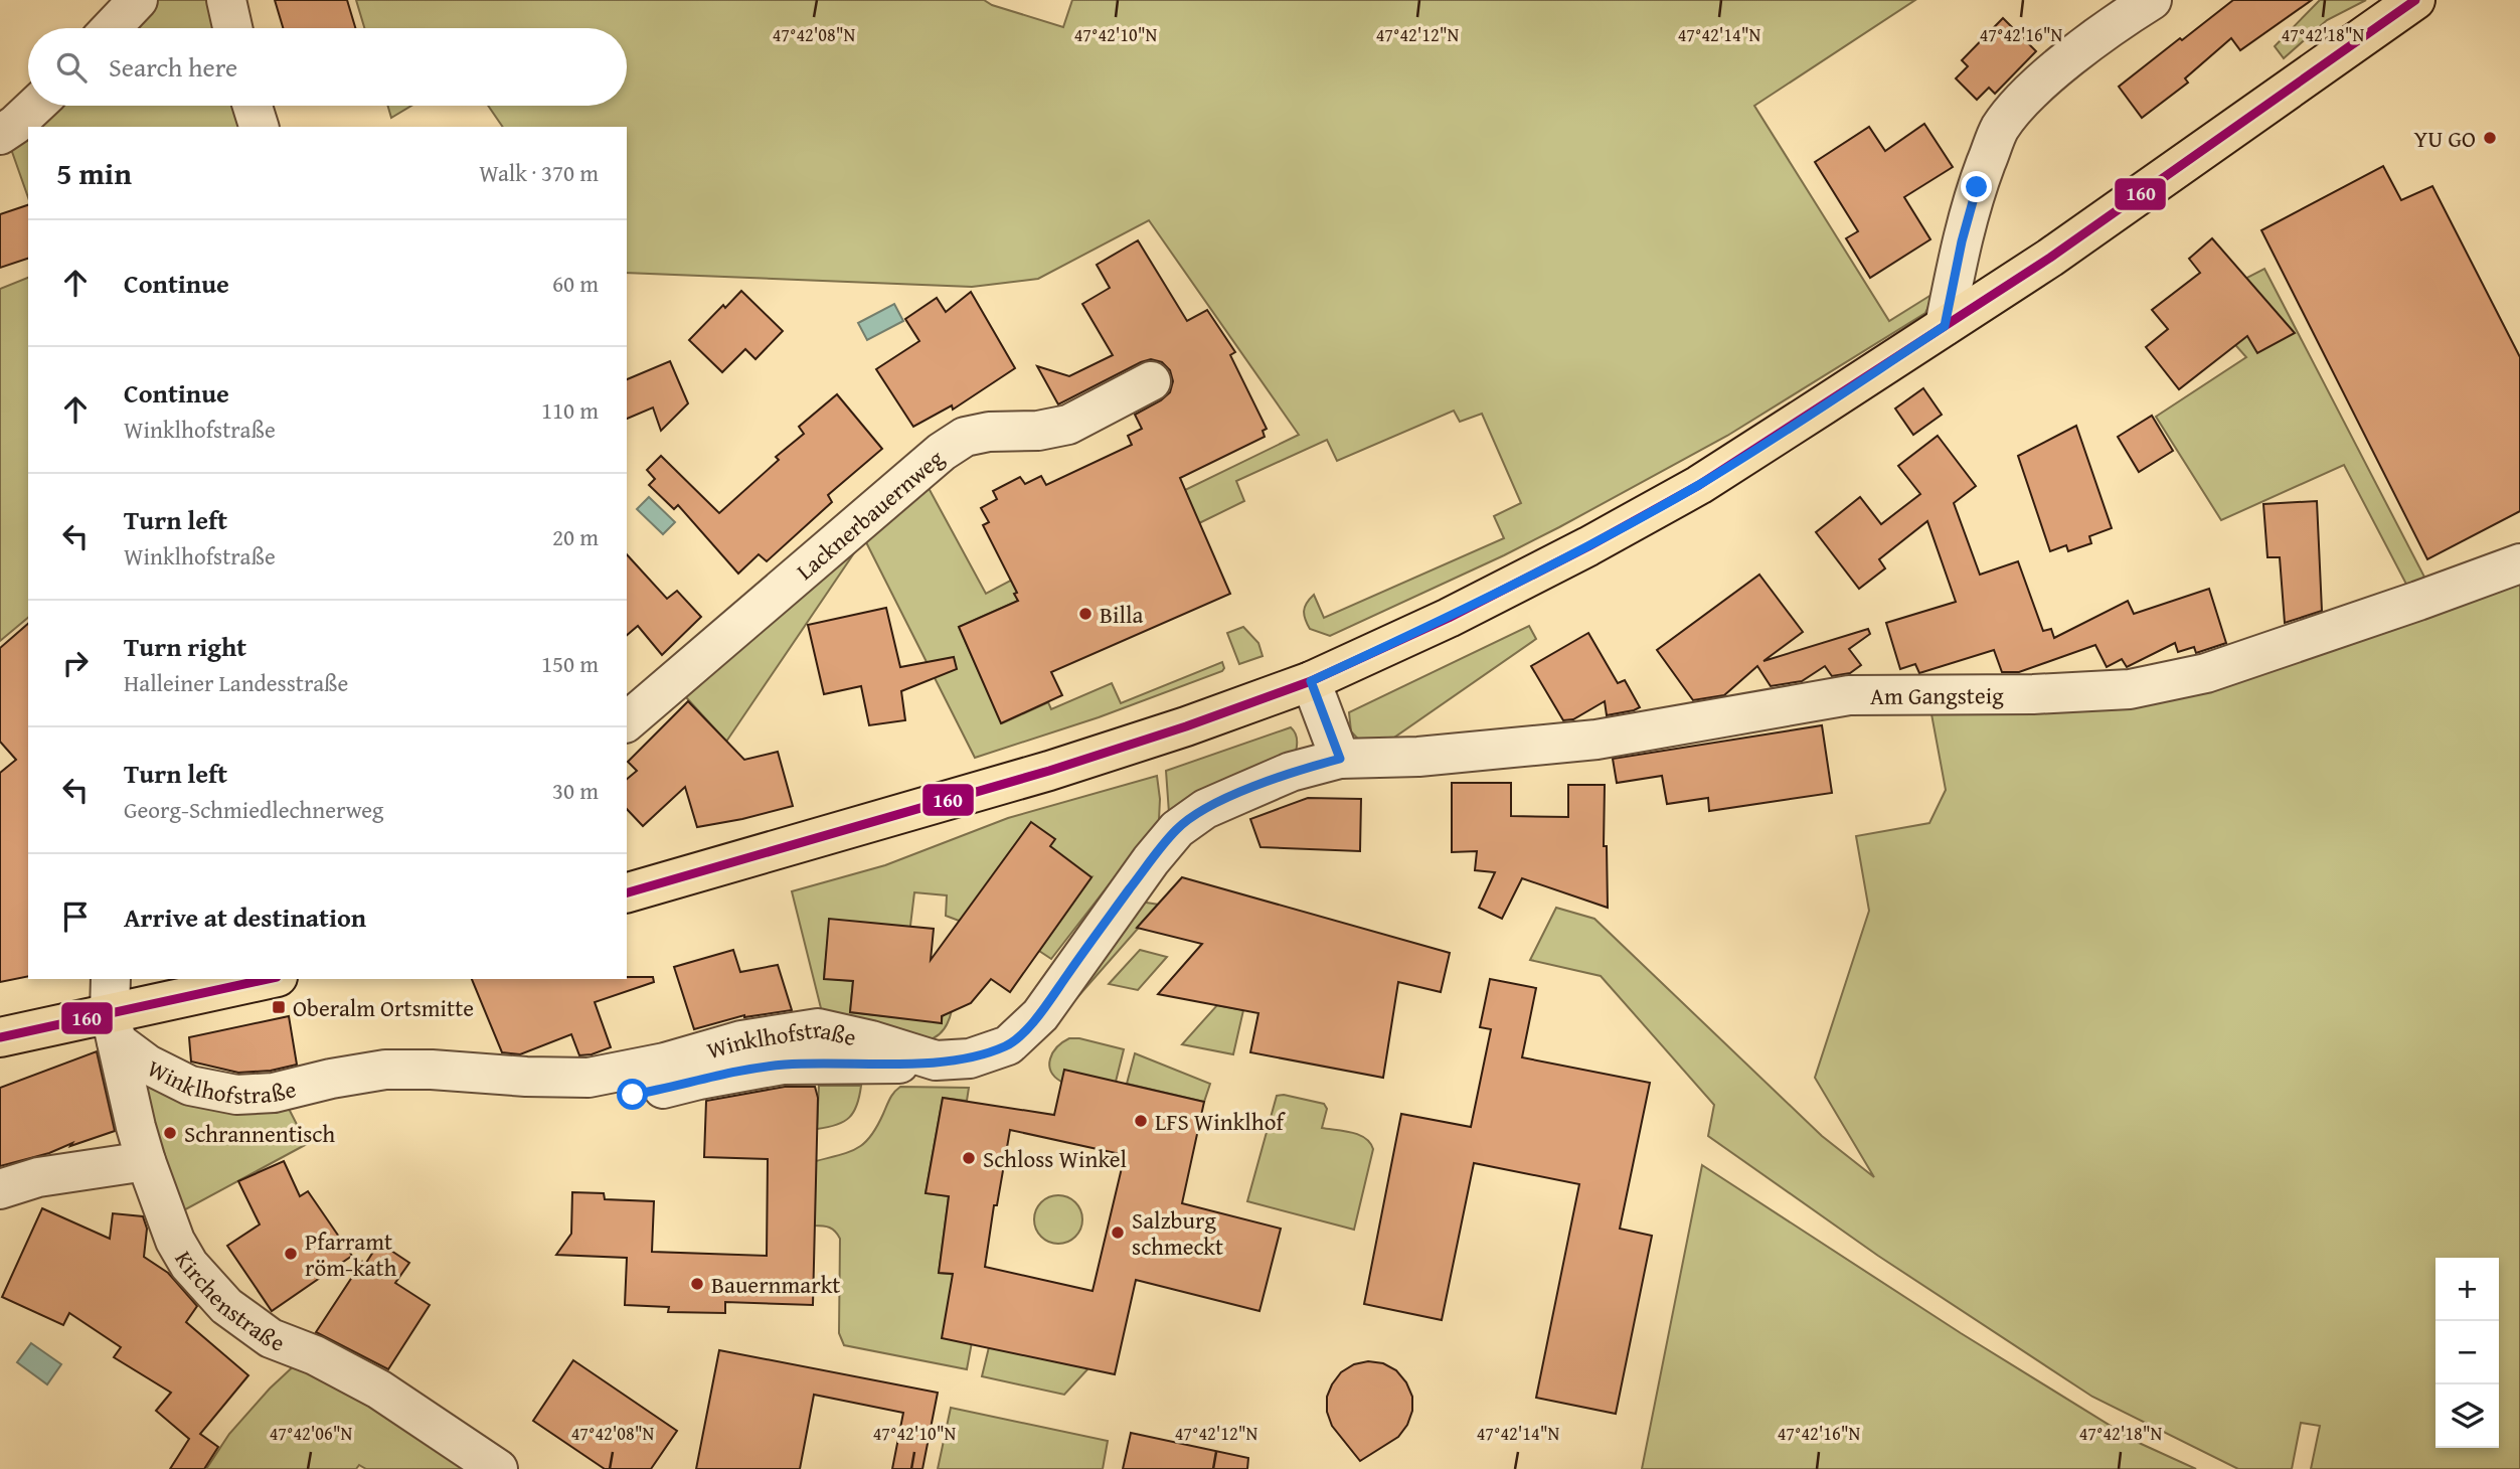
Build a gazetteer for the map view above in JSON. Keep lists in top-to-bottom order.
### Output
{
  "streets": {
    "street": [
      "Lacknerbauernweg",
      "Am Gangsteig",
      "Winklhofstraße",
      "Kirchenstraße"
    ]
  },
  "crossings": [
    ["Am Gangsteig", "Winklhofstraße"],
    ["Winklhofstraße", "Kirchenstraße"]
  ],
  "places": {
    "other": [
      "YU GO",
      "Billa",
      "LFS Winklhof",
      "Schrannentisch",
      "Schloss Winkel",
      "Salzburg schmeckt",
      "Pfarramt röm-kath",
      "Bauernmarkt"
    ],
    "transit": ["Oberalm Ortsmitte"]
  },
  "lines": ["transit line 160"],
  "page": {
    "search": "Search here",
    "heading": ["5 min", "Walk · 370 m"],
    "list": [
      ["Continue", "60 m"],
      ["Continue", "Winklhofstraße", "110 m"],
      ["Turn left", "Winklhofstraße", "20 m"],
      ["Turn right", "Halleiner Landesstraße", "150 m"],
      ["Turn left", "Georg-Schmiedlechnerweg", "30 m"],
      "Arrive at destination"
    ],
    "map_buttons": ["+", "−"]
  },
  "coordinates": [
    "47°42'08\"N",
    "47°42'10\"N",
    "47°42'12\"N",
    "47°42'14\"N",
    "47°42'16\"N",
    "47°42'18\"N",
    "47°42'06\"N"
  ]
}
